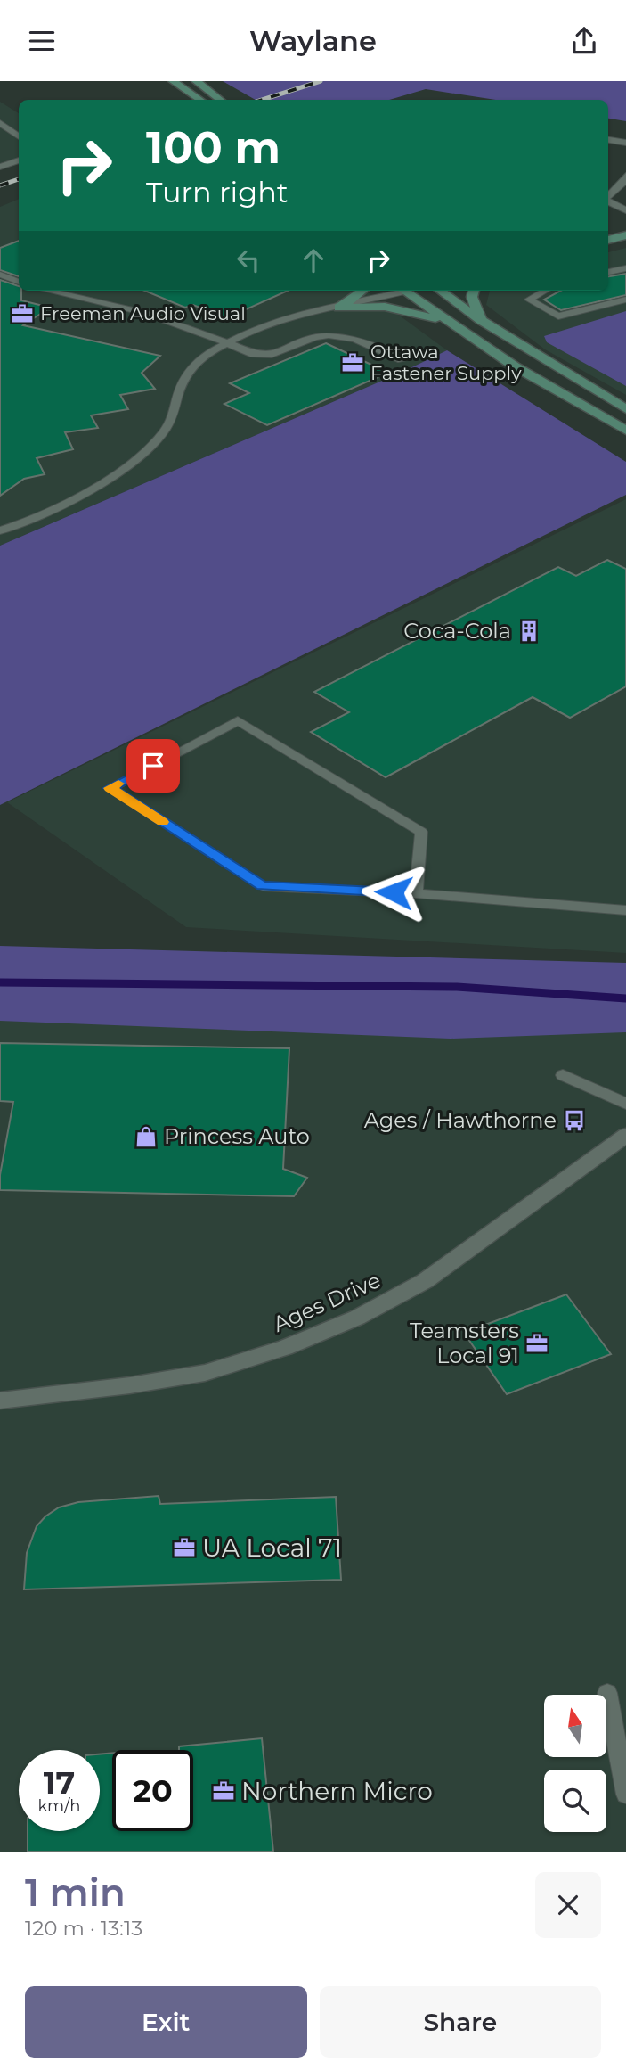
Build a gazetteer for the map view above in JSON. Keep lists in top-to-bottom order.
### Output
{
  "streets": {
    "street": ["Ages Drive"]
  },
  "places": {
    "office": [
      "Freeman Audio Visual",
      "Ottawa Fastener Supply",
      "Teamsters Local 91",
      "UA Local 71",
      "Northern Micro"
    ],
    "building": ["Coca-Cola"],
    "bus stop": ["Ages / Hawthorne"],
    "shop": ["Princess Auto"]
  },
  "north": "top",
  "page": {
    "header": "Waylane",
    "turn": ["100 m", "Turn right"],
    "speed": "17 km/h",
    "limit": "20",
    "heading": ["1 min", "120 m · 13:13"],
    "buttons": ["Exit", "Share"]
  }
}
